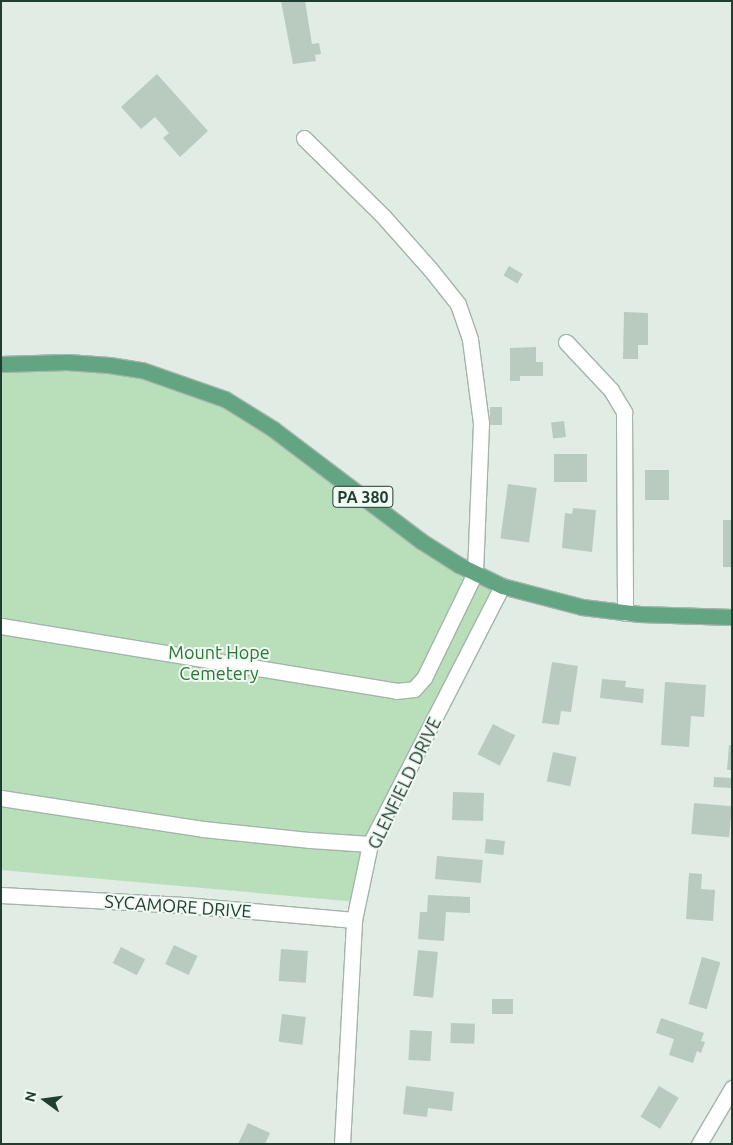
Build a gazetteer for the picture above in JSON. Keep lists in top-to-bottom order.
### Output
{
  "streets": {
    "main road": ["PA 380"],
    "street": ["GLENFIELD DRIVE", "SYCAMORE DRIVE"]
  },
  "crossings": [
    ["PA 380", "GLENFIELD DRIVE"],
    ["GLENFIELD DRIVE", "SYCAMORE DRIVE"]
  ],
  "parks": ["Mount Hope Cemetery"],
  "north": "left"
}
